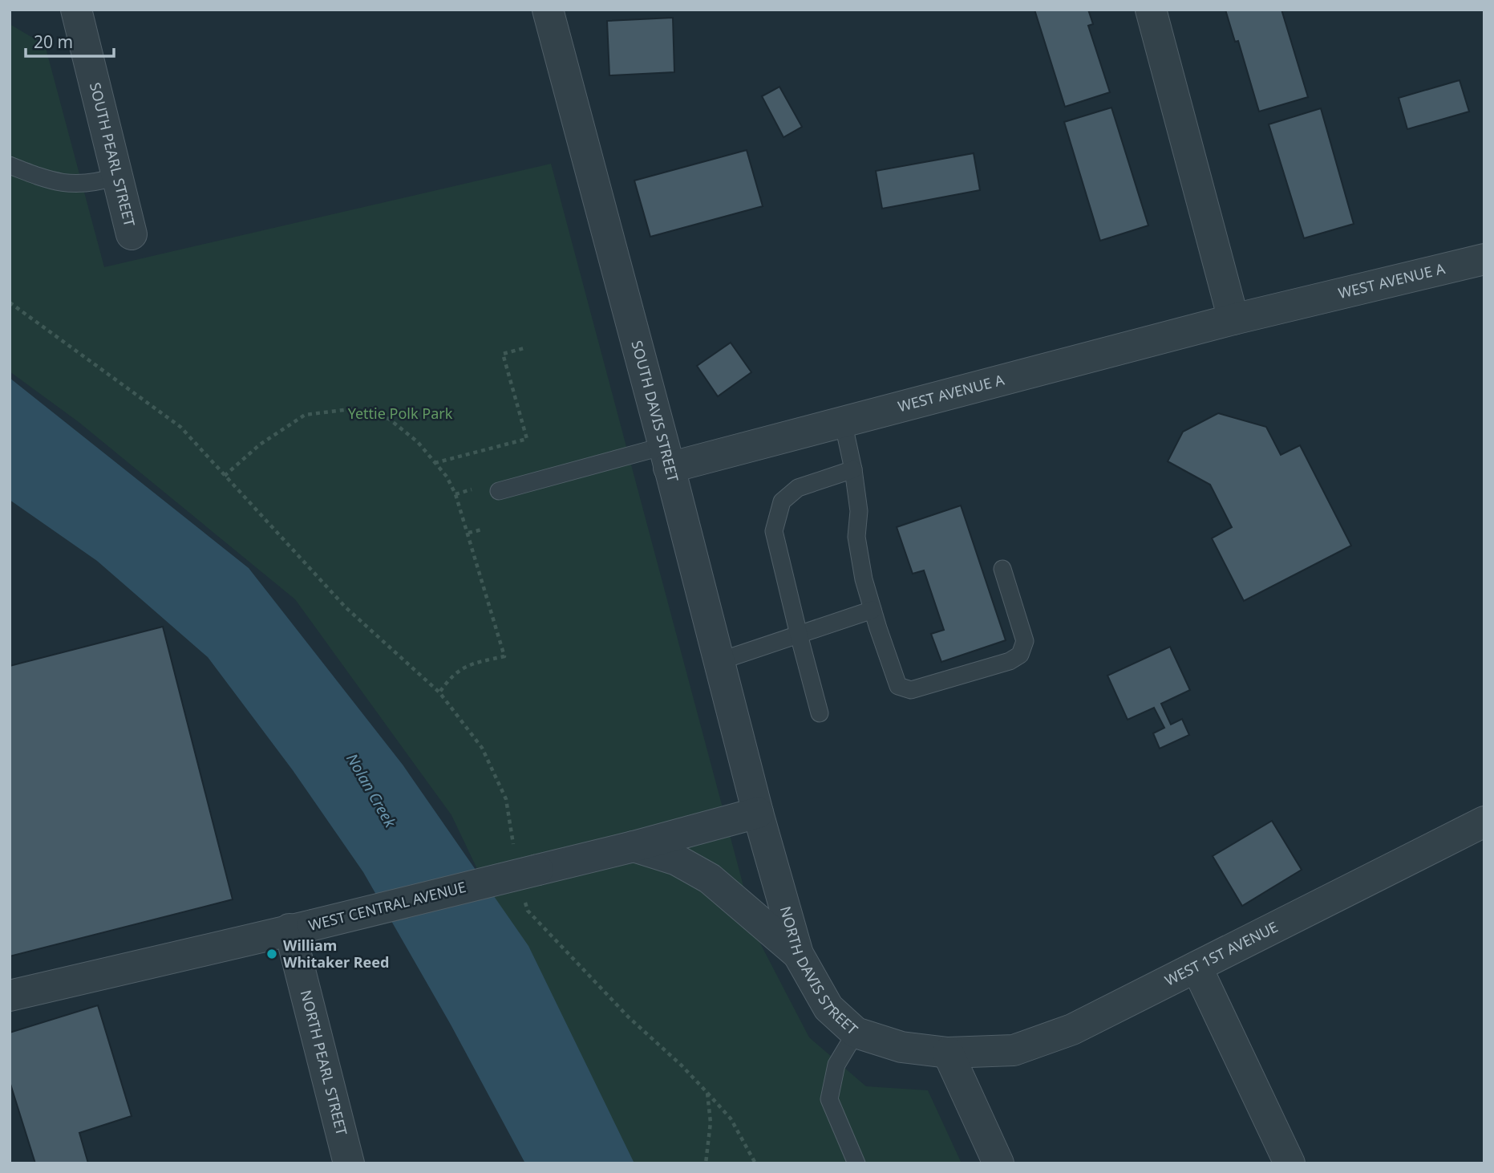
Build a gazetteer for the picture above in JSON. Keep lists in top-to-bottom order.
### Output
{
  "streets": {
    "street": [
      "SOUTH PEARL STREET",
      "WEST AVENUE A",
      "SOUTH DAVIS STREET",
      "WEST CENTRAL AVENUE",
      "WEST 1ST AVENUE",
      "NORTH DAVIS STREET",
      "NORTH PEARL STREET"
    ]
  },
  "crossings": [
    ["WEST AVENUE A", "SOUTH DAVIS STREET"],
    ["SOUTH DAVIS STREET", "WEST CENTRAL AVENUE"],
    ["SOUTH DAVIS STREET", "NORTH DAVIS STREET"],
    ["WEST CENTRAL AVENUE", "NORTH DAVIS STREET"],
    ["WEST CENTRAL AVENUE", "NORTH PEARL STREET"],
    ["WEST 1ST AVENUE", "NORTH DAVIS STREET"]
  ],
  "water": ["Nolan Creek"],
  "parks": ["Yettie Polk Park"],
  "places": ["William Whitaker Reed"],
  "scale_bar": "20 m"
}
